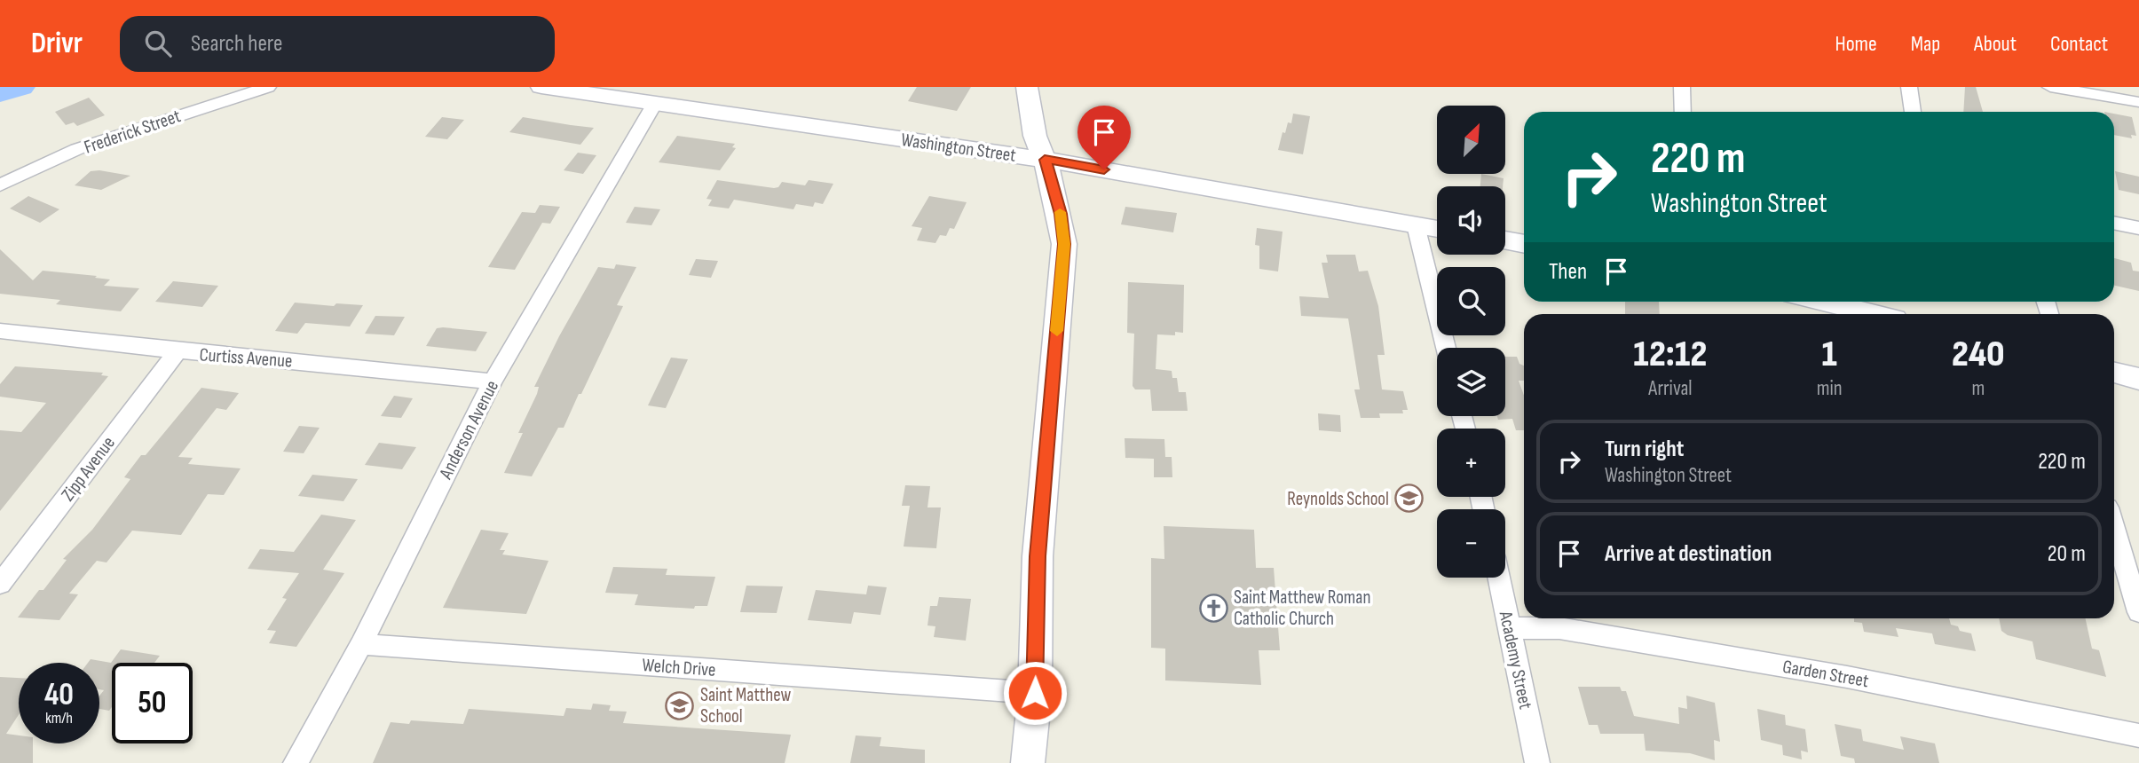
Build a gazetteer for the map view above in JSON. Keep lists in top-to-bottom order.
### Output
{
  "streets": {
    "main road": ["Washington Street"],
    "street": [
      "Frederick Street",
      "Curtiss Avenue",
      "Anderson Avenue",
      "Zipp Avenue",
      "Academy Street",
      "Welch Drive",
      "Garden Street"
    ]
  },
  "crossings": [
    ["Washington Street", "Anderson Avenue"],
    ["Curtiss Avenue", "Anderson Avenue"],
    ["Curtiss Avenue", "Zipp Avenue"],
    ["Anderson Avenue", "Welch Drive"],
    ["Academy Street", "Garden Street"]
  ],
  "places": {
    "school or university": ["Reynolds School", "Saint Matthew School"],
    "church": ["Saint Matthew Roman Catholic Church"]
  },
  "north": "top right",
  "page": {
    "header": "Drivr",
    "search": "Search here",
    "nav": [
      "Home",
      "Map",
      "About",
      "Contact"
    ],
    "map_buttons": ["+", "−"],
    "turn": ["220 m", "Washington Street"],
    "then": "Then",
    "eta": [
      "12:12",
      "Arrival",
      "1",
      "min",
      "240",
      "m"
    ],
    "list": [
      {
        "name": "Turn right",
        "note": "Washington Street",
        "value": "220 m"
      },
      {
        "name": "Arrive at destination",
        "value": "20 m"
      }
    ],
    "speed": "40 km/h",
    "limit": "50"
  }
}
